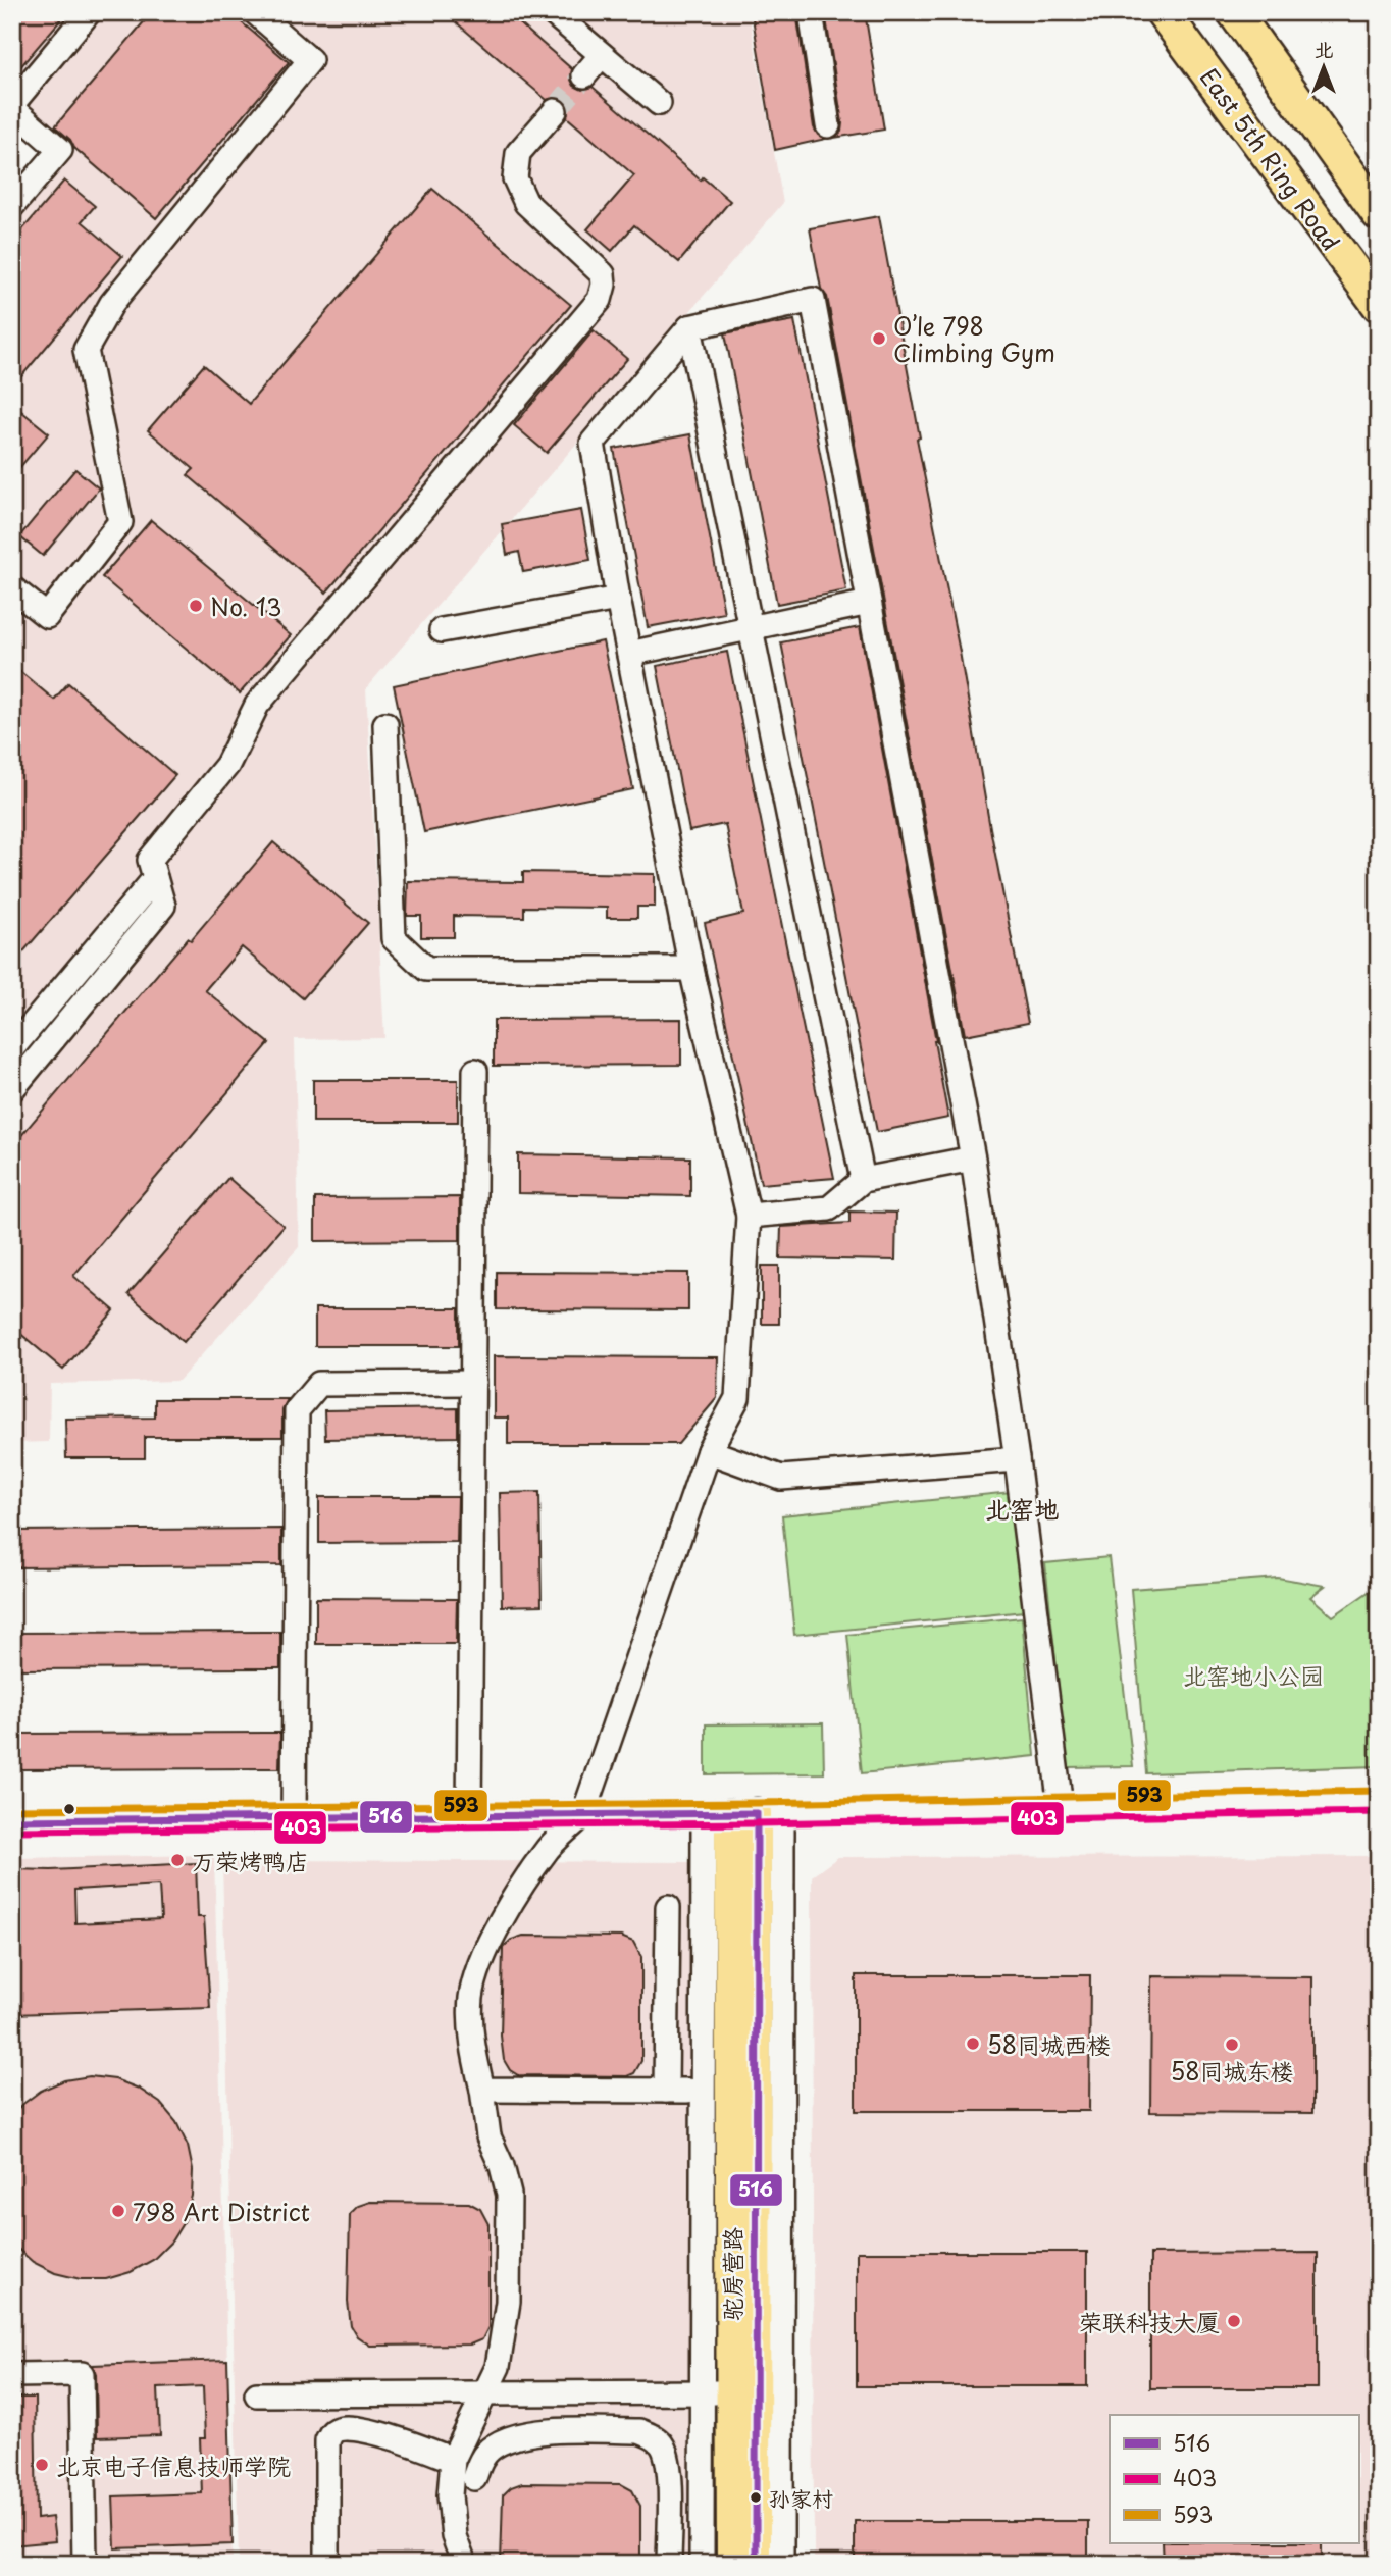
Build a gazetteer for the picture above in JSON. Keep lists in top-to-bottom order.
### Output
{
  "streets": {
    "highway": ["East 5th Ring Road"],
    "main road": ["驼房营路"]
  },
  "districts": ["北窑地"],
  "parks": ["北窑地小公园"],
  "places": [
    "O’le 798 Climbing Gym",
    "No. 13",
    "万荣烤鸭店",
    "58同城西楼",
    "58同城东楼",
    "798 Art District",
    "荣联科技大厦",
    "北京电子信息技师学院",
    "孙家村"
  ],
  "lines": ["transit line 593", "transit line 403", "transit line 516"],
  "legend": ["516", "403", "593"],
  "north": "top"
}
